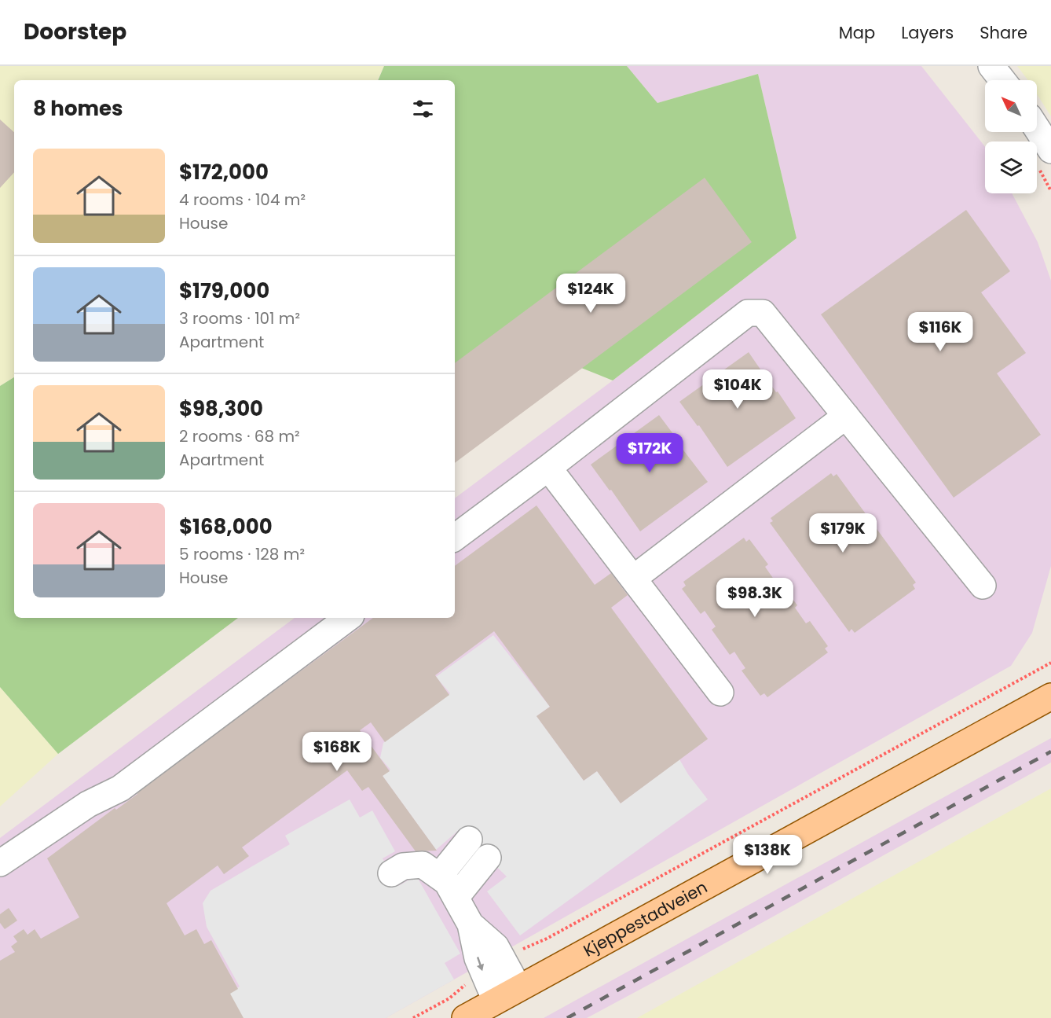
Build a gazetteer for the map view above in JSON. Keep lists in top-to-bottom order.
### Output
{
  "streets": {
    "main road": ["Kjeppestadveien"]
  },
  "north": "top left",
  "page": {
    "header": "Doorstep",
    "nav": ["Map", "Layers", "Share"],
    "heading": "8 homes",
    "list": [
      {
        "name": "$172,000",
        "note": "4 rooms · 104 m² · House"
      },
      {
        "name": "$179,000",
        "note": "3 rooms · 101 m² · Apartment"
      },
      {
        "name": "$98,300",
        "note": "2 rooms · 68 m² · Apartment"
      },
      {
        "name": "$168,000",
        "note": "5 rooms · 128 m² · House"
      }
    ],
    "price": [
      "$124K",
      "$116K",
      "$104K",
      "$172K",
      "$179K",
      "$98.3K",
      "$168K",
      "$138K"
    ]
  }
}
